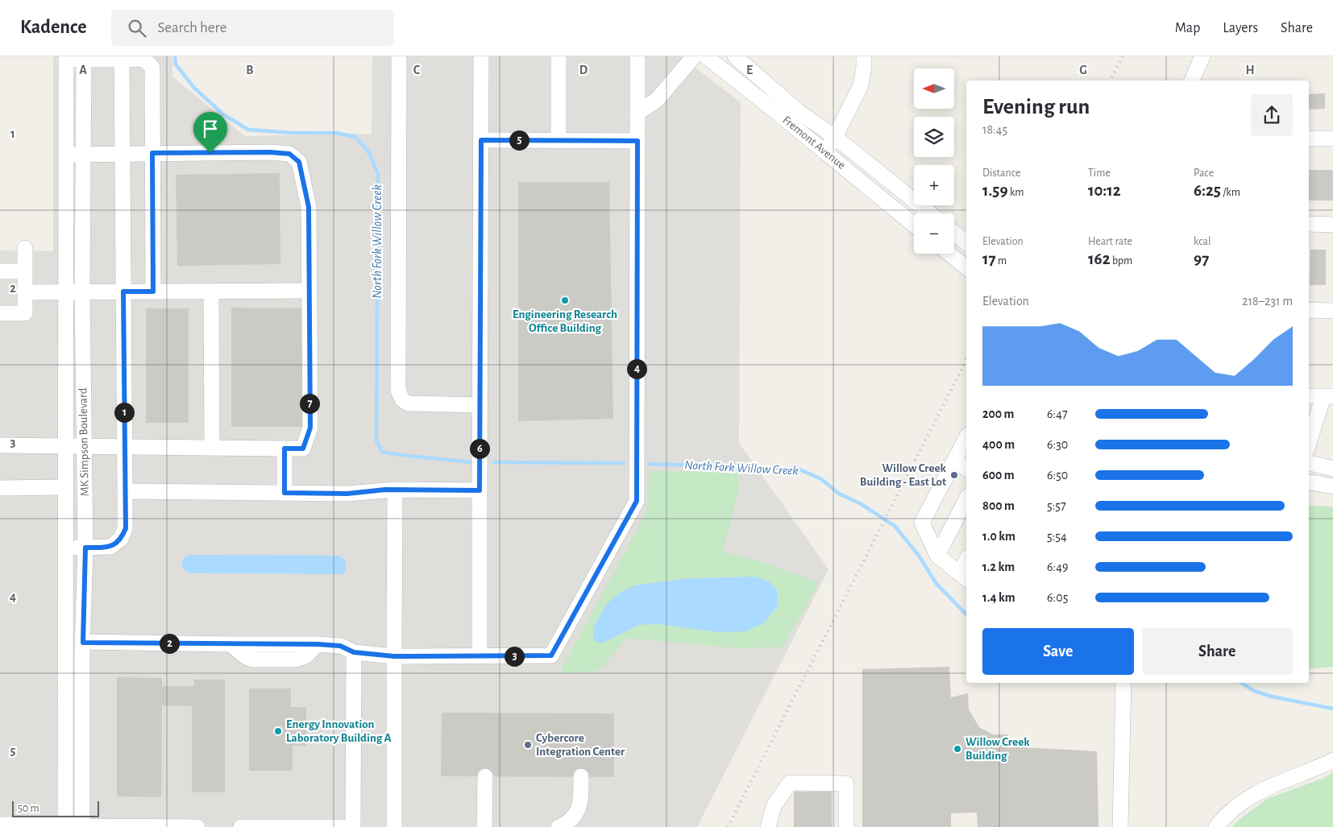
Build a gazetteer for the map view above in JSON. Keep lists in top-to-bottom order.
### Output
{
  "streets": {
    "street": ["Fremont Avenue", "MK Simpson Boulevard"]
  },
  "water": ["North Fork Willow Creek"],
  "places": [
    "Engineering Research Office Building",
    "Willow Creek Building - East Lot",
    "Energy Innovation Laboratory Building A",
    "Cybercore Integration Center",
    "Willow Creek Building"
  ],
  "scale_bar": "50 m",
  "north": "left",
  "page": {
    "header": "Kadence",
    "search": "Search here",
    "nav": ["Map", "Layers", "Share"],
    "map_buttons": ["+", "−"],
    "heading": ["Evening run", "18:45"],
    "pins": [
      "5",
      "4",
      "7",
      "1",
      "6",
      "2",
      "3"
    ],
    "stats": [
      ["Distance", "1.59 km"],
      ["Time", "10:12"],
      ["Pace", "6:25 /km"],
      ["Elevation", "17 m"],
      ["Heart rate", "162 bpm"],
      ["kcal", "97"]
    ],
    "chart": ["Elevation", "218–231 m"],
    "list": [
      {
        "name": "200 m",
        "note": "6:47"
      },
      {
        "name": "400 m",
        "note": "6:30"
      },
      {
        "name": "600 m",
        "note": "6:50"
      },
      {
        "name": "800 m",
        "note": "5:57"
      },
      {
        "name": "1.0 km",
        "note": "5:54"
      },
      {
        "name": "1.2 km",
        "note": "6:49"
      },
      {
        "name": "1.4 km",
        "note": "6:05"
      }
    ],
    "buttons": ["Save", "Share"],
    "scale": "50 m"
  },
  "grid": {
    "columns": [
      "A",
      "B",
      "C",
      "D",
      "E",
      "G",
      "H"
    ],
    "rows": [
      "1",
      "2",
      "3",
      "4",
      "5"
    ]
  }
}
